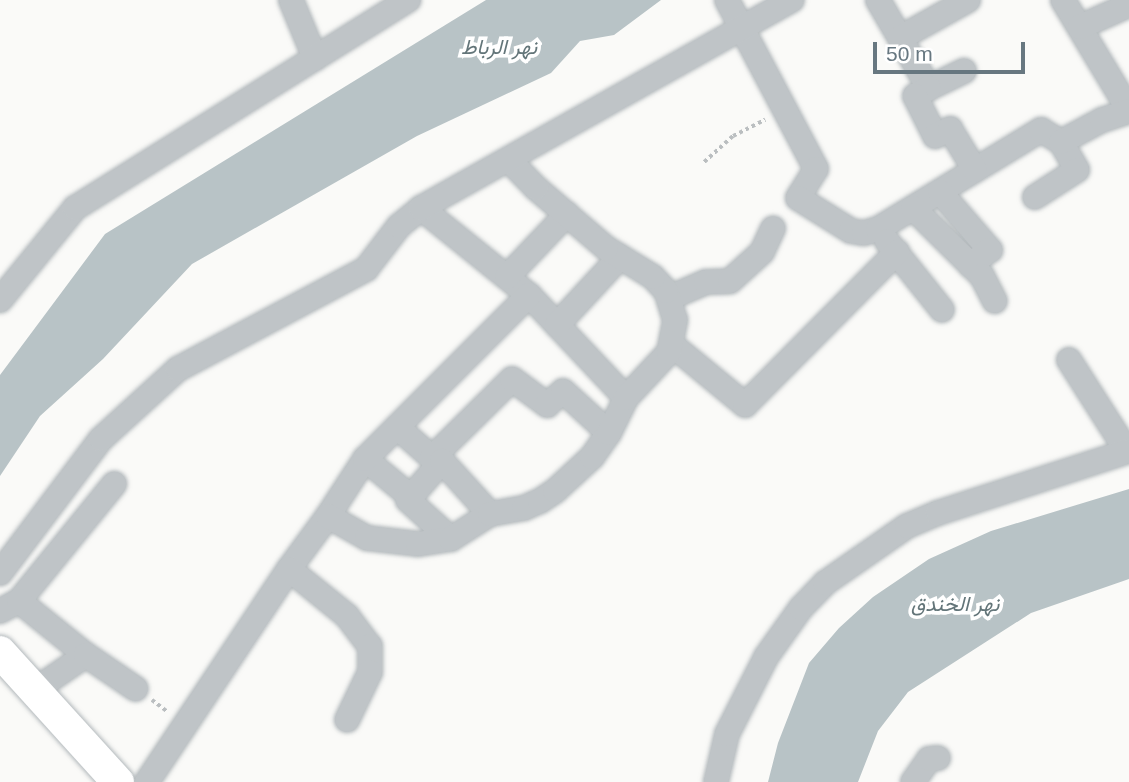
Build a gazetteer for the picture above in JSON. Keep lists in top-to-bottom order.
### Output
{
  "water": ["نهر الرباط", "نهر الخندق"],
  "scale_bar": "50 m"
}
